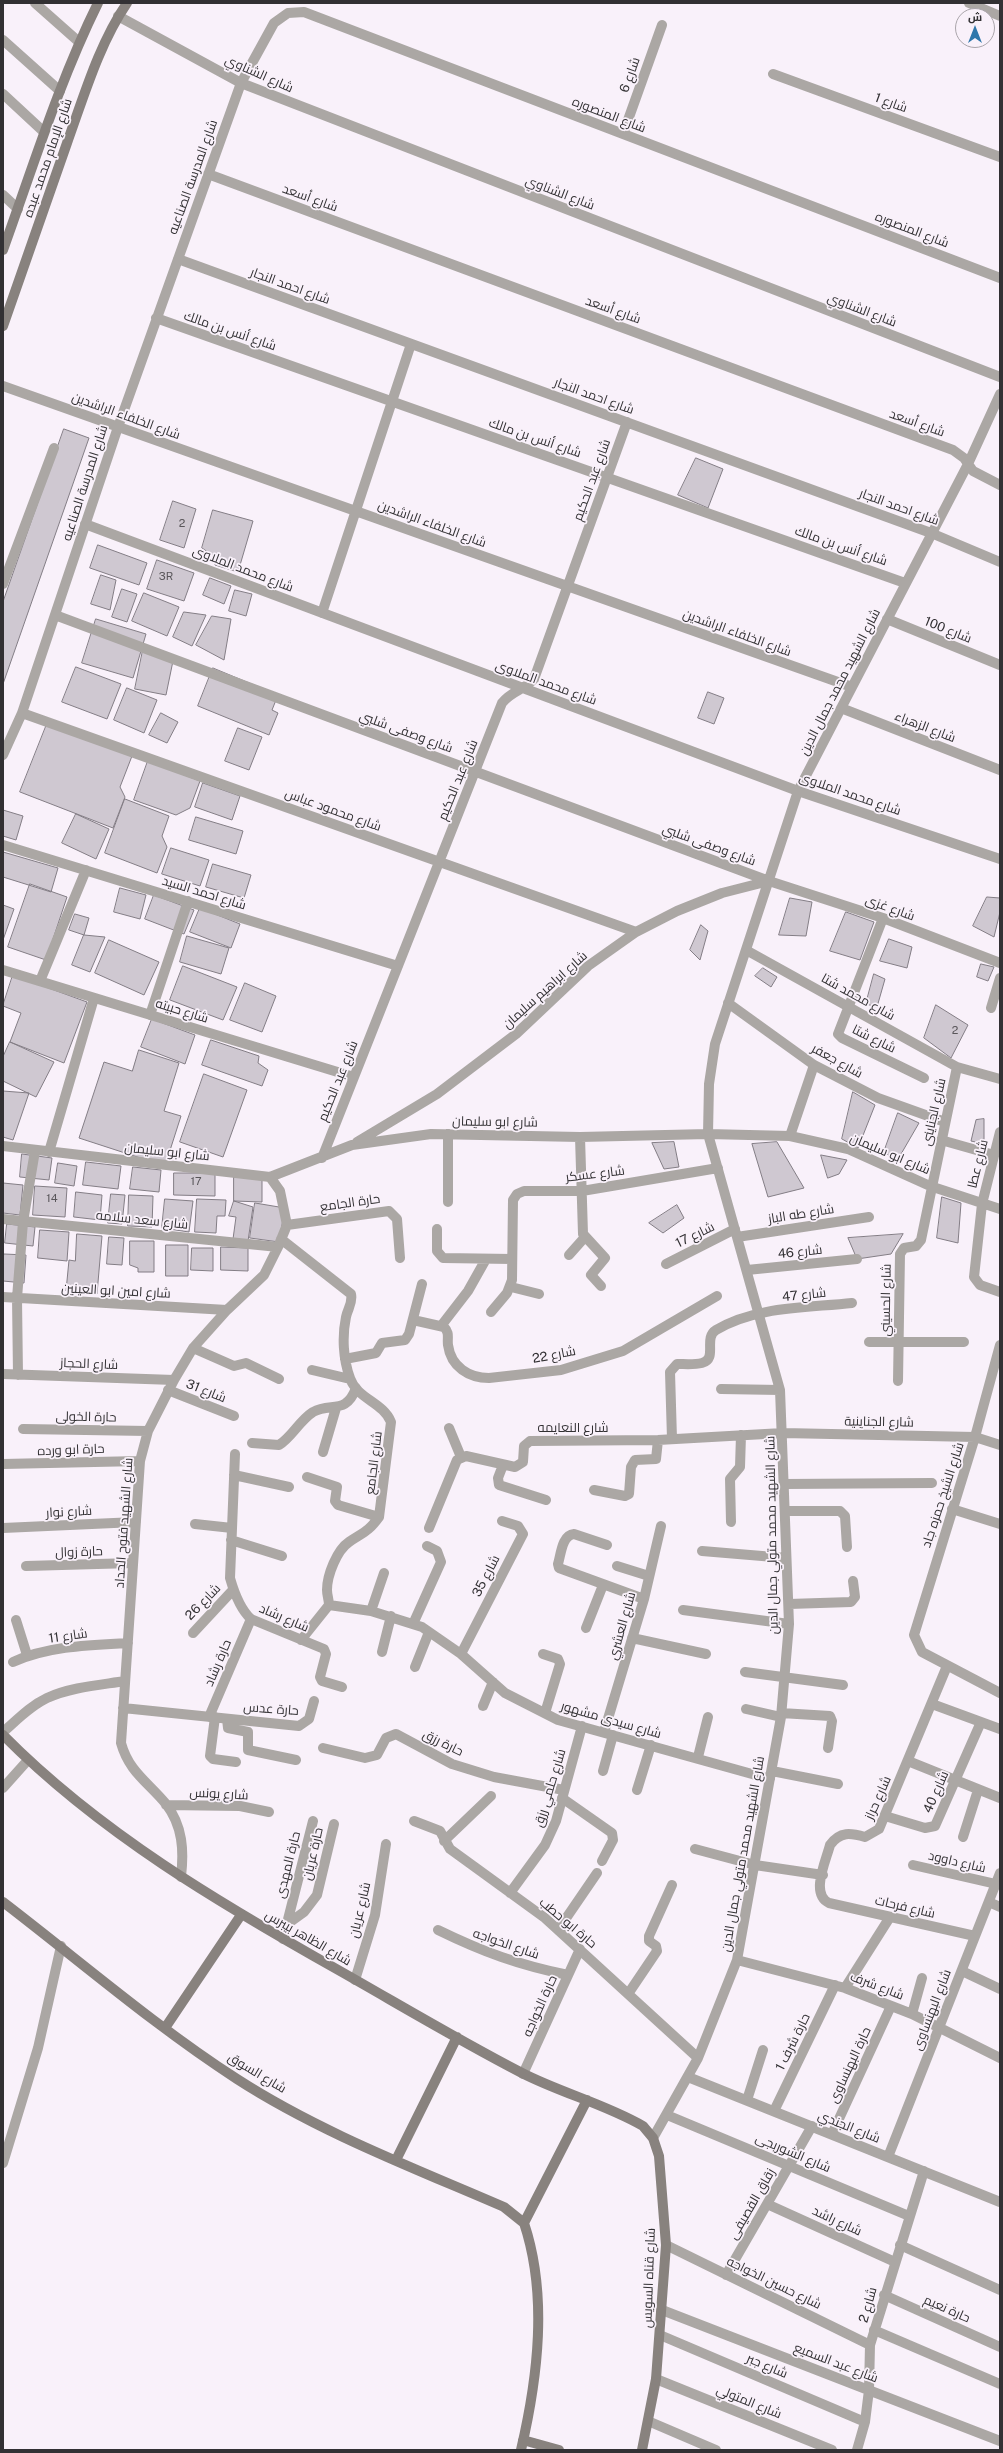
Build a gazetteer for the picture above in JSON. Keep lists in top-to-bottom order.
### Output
{
  "streets": {
    "main road": [
      "شارع الإمام محمد عبده",
      "شارع الظاهر بيبرس",
      "شارع السوق",
      "شارع قناه السويس"
    ],
    "street": [
      "شارع الشناوي",
      "شارع 6",
      "شارع 1",
      "شارع المنصوره",
      "شارع المدرسة الصناعيه",
      "شارع أسعد",
      "شارع احمد النجار",
      "شارع أنس بن مالك",
      "شارع الخلفاء الراشدين",
      "شارع عبد الحكيم",
      "شارع محمد الملاوى",
      "شارع 100",
      "شارع الشهيد محمد جمال الدين",
      "شارع الزهراء",
      "شارع وصفى شلبي",
      "شارع محمود عباس",
      "شارع احمد السيد",
      "شارع غزى",
      "شارع ابراهيم سليمان",
      "شارع محمد شتا",
      "شارع حبيته",
      "شارع شتا",
      "شارع جعفر",
      "شارع الجناينى",
      "شارع ابو سليمان",
      "شارع عطا",
      "شارع عسكر",
      "حارة الجامع",
      "شارع طه الباز",
      "شارع سعد سلامه",
      "شارع 17",
      "شارع 46",
      "شارع امين ابو العينين",
      "شارع 47",
      "شارع الحسيني",
      "شارع 22",
      "شارع الحجاز",
      "شارع 31",
      "حارة الخولى",
      "شارع الجناينية",
      "شارع النعايمه",
      "حارة ابو ورده",
      "شارع الجامع",
      "شارع الشيخ حمزه جاد",
      "شارع نوار",
      "شارع الشهيد فتوح الحداد",
      "شارع الشهيد محمد متولي جمال الدين",
      "حارة زوال",
      "شارع 35",
      "شارع 26",
      "شارع رشاد",
      "شارع العشري",
      "شارع 11",
      "حارة رشاد",
      "حارة عدس",
      "شارع سيدى مشهور",
      "حارة رزق",
      "شارع حلمي رزق",
      "شارع 40",
      "شارع يونس",
      "شارع حراز",
      "حارة عريان",
      "شارع داوود",
      "حارة المهدى",
      "شارع فرحات",
      "شارع عريان",
      "حارة ابو حطب",
      "شارع الخواجه",
      "شارع شرف",
      "حارة الخواجه",
      "شارع البهنساوى",
      "حارة شرف 1",
      "حارة البهنساوى",
      "شارع الجندي",
      "شارع الشوربجى",
      "زقاق القصيفى",
      "شارع راشد",
      "شارع حسين الخواجه",
      "شارع 2",
      "حارة نعيم",
      "شارع عبد السميع",
      "شارع جبر",
      "شارع المتولي"
    ]
  },
  "crossings": [
    ["شارع الشناوي", "شارع المنصوره"],
    ["شارع الشناوي", "شارع الإمام محمد عبده"],
    ["شارع الشناوي", "شارع المدرسة الصناعيه"],
    ["شارع 6", "شارع المنصوره"],
    ["شارع المنصوره", "شارع المدرسة الصناعيه"],
    ["شارع المدرسة الصناعيه", "شارع أسعد"],
    ["شارع المدرسة الصناعيه", "شارع احمد النجار"],
    ["شارع المدرسة الصناعيه", "شارع أنس بن مالك"],
    ["شارع المدرسة الصناعيه", "شارع الخلفاء الراشدين"],
    ["شارع المدرسة الصناعيه", "شارع محمد الملاوى"],
    ["شارع المدرسة الصناعيه", "شارع وصفى شلبي"],
    ["شارع المدرسة الصناعيه", "شارع محمود عباس"],
    ["شارع أسعد", "شارع الشهيد محمد جمال الدين"],
    ["شارع احمد النجار", "شارع عبد الحكيم"],
    ["شارع احمد النجار", "شارع الشهيد محمد جمال الدين"],
    ["شارع أنس بن مالك", "شارع عبد الحكيم"],
    ["شارع أنس بن مالك", "شارع الشهيد محمد جمال الدين"],
    ["شارع الخلفاء الراشدين", "شارع عبد الحكيم"],
    ["شارع الخلفاء الراشدين", "شارع الشهيد محمد جمال الدين"],
    ["شارع عبد الحكيم", "شارع محمد الملاوى"],
    ["شارع عبد الحكيم", "شارع وصفى شلبي"],
    ["شارع عبد الحكيم", "شارع محمود عباس"],
    ["شارع عبد الحكيم", "شارع احمد السيد"],
    ["شارع عبد الحكيم", "شارع حبيته"],
    ["شارع عبد الحكيم", "شارع ابو سليمان"],
    ["شارع محمد الملاوى", "شارع الشهيد محمد جمال الدين"],
    ["شارع 100", "شارع الشهيد محمد جمال الدين"],
    ["شارع الشهيد محمد جمال الدين", "شارع الزهراء"],
    ["شارع الشهيد محمد جمال الدين", "شارع وصفى شلبي"],
    ["شارع الشهيد محمد جمال الدين", "شارع غزى"],
    ["شارع الشهيد محمد جمال الدين", "شارع ابراهيم سليمان"],
    ["شارع الشهيد محمد جمال الدين", "شارع محمد شتا"],
    ["شارع الشهيد محمد جمال الدين", "شارع جعفر"],
    ["شارع الشهيد محمد جمال الدين", "شارع ابو سليمان"],
    ["شارع الشهيد محمد جمال الدين", "شارع الشهيد محمد متولي جمال الدين"],
    ["شارع وصفى شلبي", "شارع غزى"],
    ["شارع وصفى شلبي", "شارع ابراهيم سليمان"],
    ["شارع محمود عباس", "شارع ابراهيم سليمان"],
    ["شارع غزى", "شارع ابراهيم سليمان"],
    ["شارع غزى", "شارع شتا"],
    ["شارع ابراهيم سليمان", "شارع ابو سليمان"],
    ["شارع محمد شتا", "شارع شتا"],
    ["شارع محمد شتا", "شارع الجناينى"],
    ["شارع جعفر", "شارع الجناينى"],
    ["شارع الجناينى", "شارع ابو سليمان"],
    ["شارع الجناينى", "شارع الحسيني"],
    ["شارع ابو سليمان", "شارع عطا"],
    ["شارع ابو سليمان", "شارع الحسيني"],
    ["شارع ابو سليمان", "شارع الشهيد محمد متولي جمال الدين"],
    ["شارع عسكر", "شارع الشهيد محمد متولي جمال الدين"],
    ["حارة الجامع", "شارع الشهيد فتوح الحداد"],
    ["شارع طه الباز", "شارع 17"],
    ["شارع طه الباز", "شارع الشهيد محمد متولي جمال الدين"],
    ["شارع سعد سلامه", "شارع الجامع"],
    ["شارع سعد سلامه", "شارع الشهيد فتوح الحداد"],
    ["شارع 17", "شارع الشهيد محمد متولي جمال الدين"],
    ["شارع 46", "شارع الشهيد محمد متولي جمال الدين"],
    ["شارع امين ابو العينين", "شارع الشهيد فتوح الحداد"],
    ["شارع 47", "شارع النعايمه"],
    ["شارع 47", "شارع الشهيد محمد متولي جمال الدين"],
    ["شارع الحجاز", "شارع الشهيد فتوح الحداد"],
    ["شارع 31", "شارع الشهيد فتوح الحداد"],
    ["حارة الخولى", "شارع الشهيد فتوح الحداد"],
    ["شارع الجناينية", "شارع النعايمه"],
    ["شارع الجناينية", "شارع الشيخ حمزه جاد"],
    ["شارع الجناينية", "شارع الشهيد محمد متولي جمال الدين"],
    ["شارع النعايمه", "شارع الشهيد محمد متولي جمال الدين"],
    ["حارة ابو ورده", "شارع الشهيد فتوح الحداد"],
    ["شارع الجامع", "شارع الشهيد فتوح الحداد"],
    ["شارع الشيخ حمزه جاد", "شارع حراز"],
    ["شارع نوار", "شارع الشهيد فتوح الحداد"],
    ["شارع الشهيد فتوح الحداد", "حارة زوال"],
    ["شارع الشهيد فتوح الحداد", "شارع 11"],
    ["شارع الشهيد فتوح الحداد", "حارة عدس"],
    ["شارع الشهيد فتوح الحداد", "شارع يونس"],
    ["شارع الشهيد فتوح الحداد", "شارع الظاهر بيبرس"],
    ["شارع الشهيد محمد متولي جمال الدين", "شارع سيدى مشهور"],
    ["شارع الشهيد محمد متولي جمال الدين", "حارة ابو حطب"],
    ["شارع الشهيد محمد متولي جمال الدين", "شارع شرف"],
    ["شارع الشهيد محمد متولي جمال الدين", "شارع الجندي"],
    ["شارع الشهيد محمد متولي جمال الدين", "شارع الشوربجى"],
    ["شارع الشهيد محمد متولي جمال الدين", "شارع قناه السويس"],
    ["شارع 35", "شارع سيدى مشهور"],
    ["شارع 26", "شارع رشاد"],
    ["شارع رشاد", "حارة رشاد"],
    ["شارع العشري", "شارع سيدى مشهور"],
    ["حارة رشاد", "حارة عدس"],
    ["شارع سيدى مشهور", "شارع حلمي رزق"],
    ["حارة رزق", "شارع حلمي رزق"],
    ["شارع حلمي رزق", "حارة ابو حطب"],
    ["شارع 40", "شارع حراز"],
    ["شارع حراز", "شارع فرحات"],
    ["حارة عريان", "حارة المهدى"],
    ["شارع داوود", "شارع البهنساوى"],
    ["حارة المهدى", "شارع الظاهر بيبرس"],
    ["شارع فرحات", "شارع البهنساوى"],
    ["شارع عريان", "شارع الظاهر بيبرس"],
    ["حارة ابو حطب", "حارة الخواجه"],
    ["شارع الظاهر بيبرس", "حارة الخواجه"],
    ["شارع الظاهر بيبرس", "شارع قناه السويس"],
    ["شارع الخواجه", "حارة الخواجه"],
    ["شارع شرف", "شارع البهنساوى"],
    ["شارع شرف", "حارة شرف 1"],
    ["شارع شرف", "حارة البهنساوى"],
    ["شارع البهنساوى", "شارع الجندي"],
    ["حارة شرف 1", "شارع الجندي"],
    ["حارة البهنساوى", "شارع الجندي"],
    ["شارع الجندي", "زقاق القصيفى"],
    ["شارع الجندي", "شارع 2"],
    ["شارع الشوربجى", "زقاق القصيفى"],
    ["شارع الشوربجى", "شارع 2"],
    ["زقاق القصيفى", "شارع راشد"],
    ["زقاق القصيفى", "شارع حسين الخواجه"],
    ["شارع راشد", "شارع 2"],
    ["شارع قناه السويس", "شارع حسين الخواجه"],
    ["شارع قناه السويس", "شارع عبد السميع"],
    ["شارع قناه السويس", "شارع جبر"],
    ["شارع قناه السويس", "شارع المتولي"],
    ["شارع حسين الخواجه", "شارع 2"],
    ["شارع 2", "حارة نعيم"],
    ["شارع 2", "شارع عبد السميع"],
    ["شارع 2", "شارع جبر"]
  ],
  "house_numbers": [
    "2",
    "3R",
    "2",
    "17",
    "14"
  ],
  "north": "top"
}
